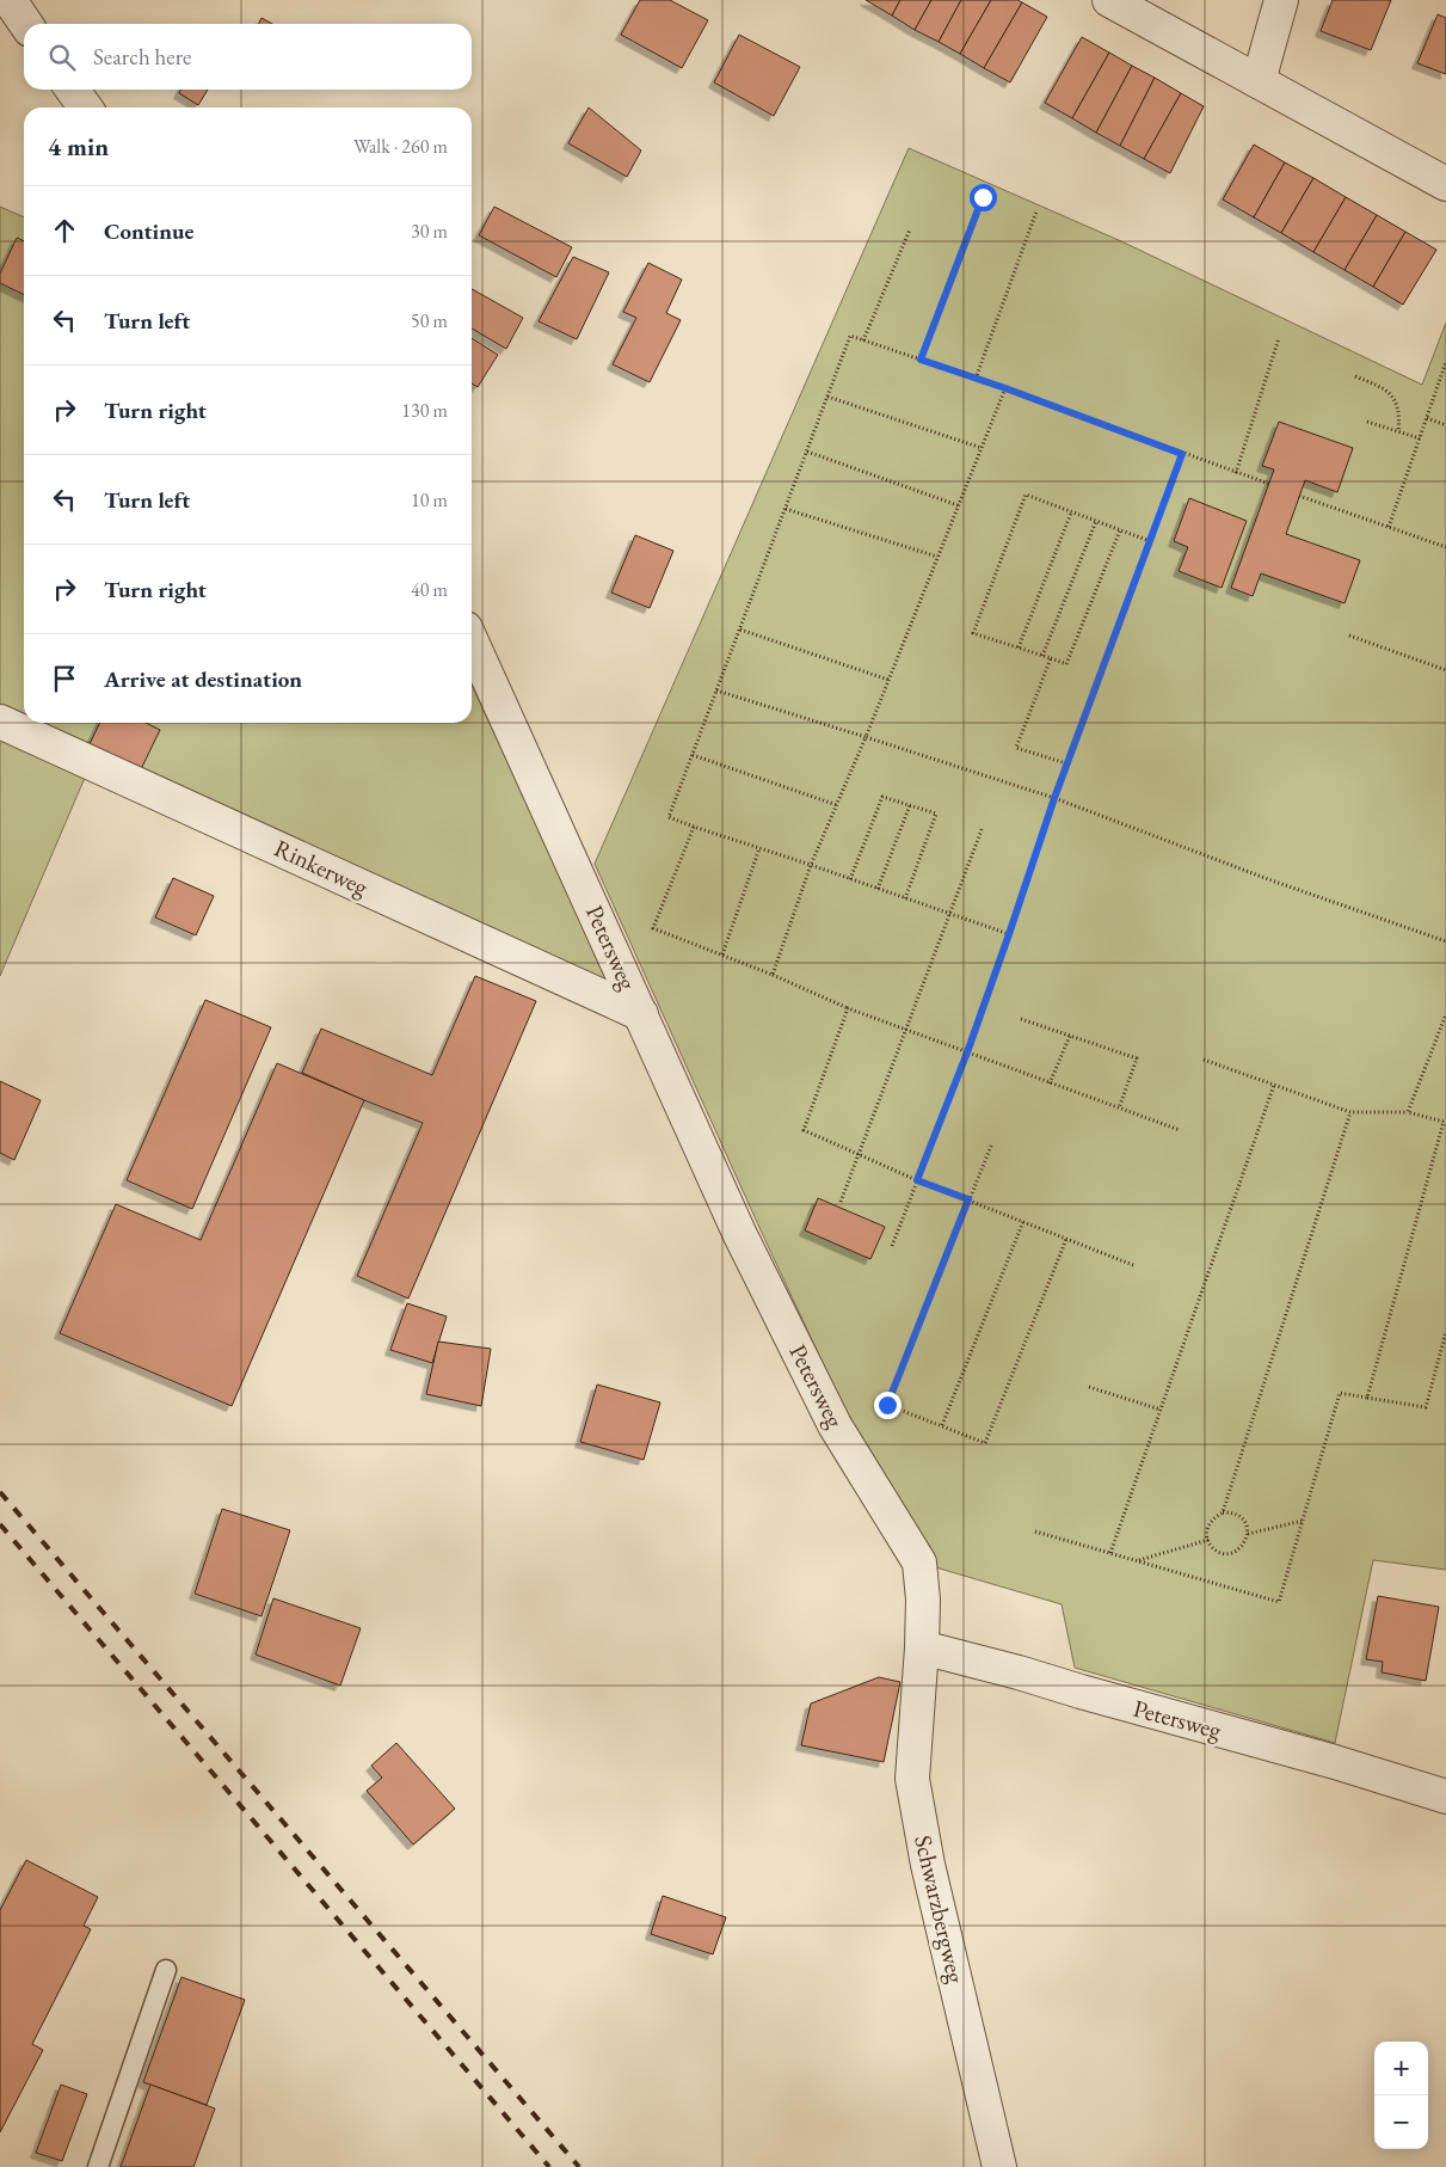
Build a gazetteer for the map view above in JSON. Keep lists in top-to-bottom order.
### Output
{
  "streets": {
    "street": ["Rinkerweg", "Petersweg", "Schwarzbergweg"]
  },
  "crossings": [
    ["Rinkerweg", "Petersweg"],
    ["Petersweg", "Schwarzbergweg"]
  ],
  "page": {
    "search": "Search here",
    "heading": ["4 min", "Walk · 260 m"],
    "list": [
      ["Continue", "30 m"],
      ["Turn left", "50 m"],
      ["Turn right", "130 m"],
      ["Turn left", "10 m"],
      ["Turn right", "40 m"],
      "Arrive at destination"
    ],
    "map_buttons": ["+", "−"]
  }
}
